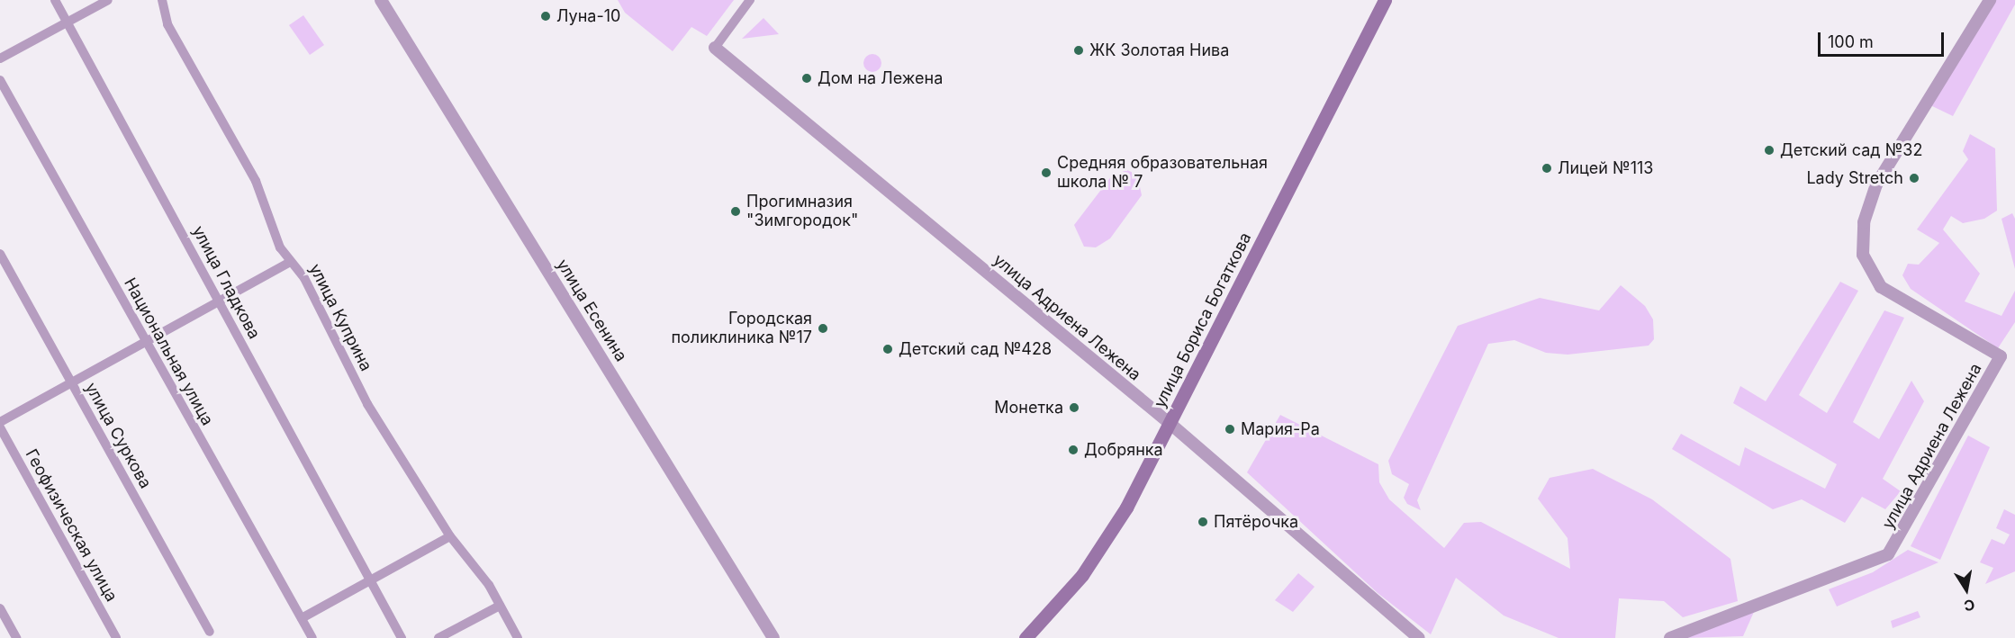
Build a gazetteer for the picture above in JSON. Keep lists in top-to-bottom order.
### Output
{
  "streets": {
    "main road": ["улица Бориса Богаткова"],
    "street": [
      "улица Гладкова",
      "улица Есенина",
      "улица Куприна",
      "улица Адриена Лежена",
      "Национальная улица",
      "улица Суркова",
      "Геофизическая улица"
    ]
  },
  "crossings": [
    ["улица Адриена Лежена", "улица Бориса Богаткова"]
  ],
  "places": [
    "Луна-10",
    "ЖК Золотая Нива",
    "Дом на Лежена",
    "Детский сад №32",
    "Лицей №113",
    "Средняя образовательная школа № 7",
    "Lady Stretch",
    "Прогимназия \"Зимгородок\"",
    "Городская поликлиника №17",
    "Детский сад №428",
    "Монетка",
    "Мария-Ра",
    "Добрянка",
    "Пятёрочка"
  ],
  "scale_bar": "100 m",
  "north": "bottom"
}
